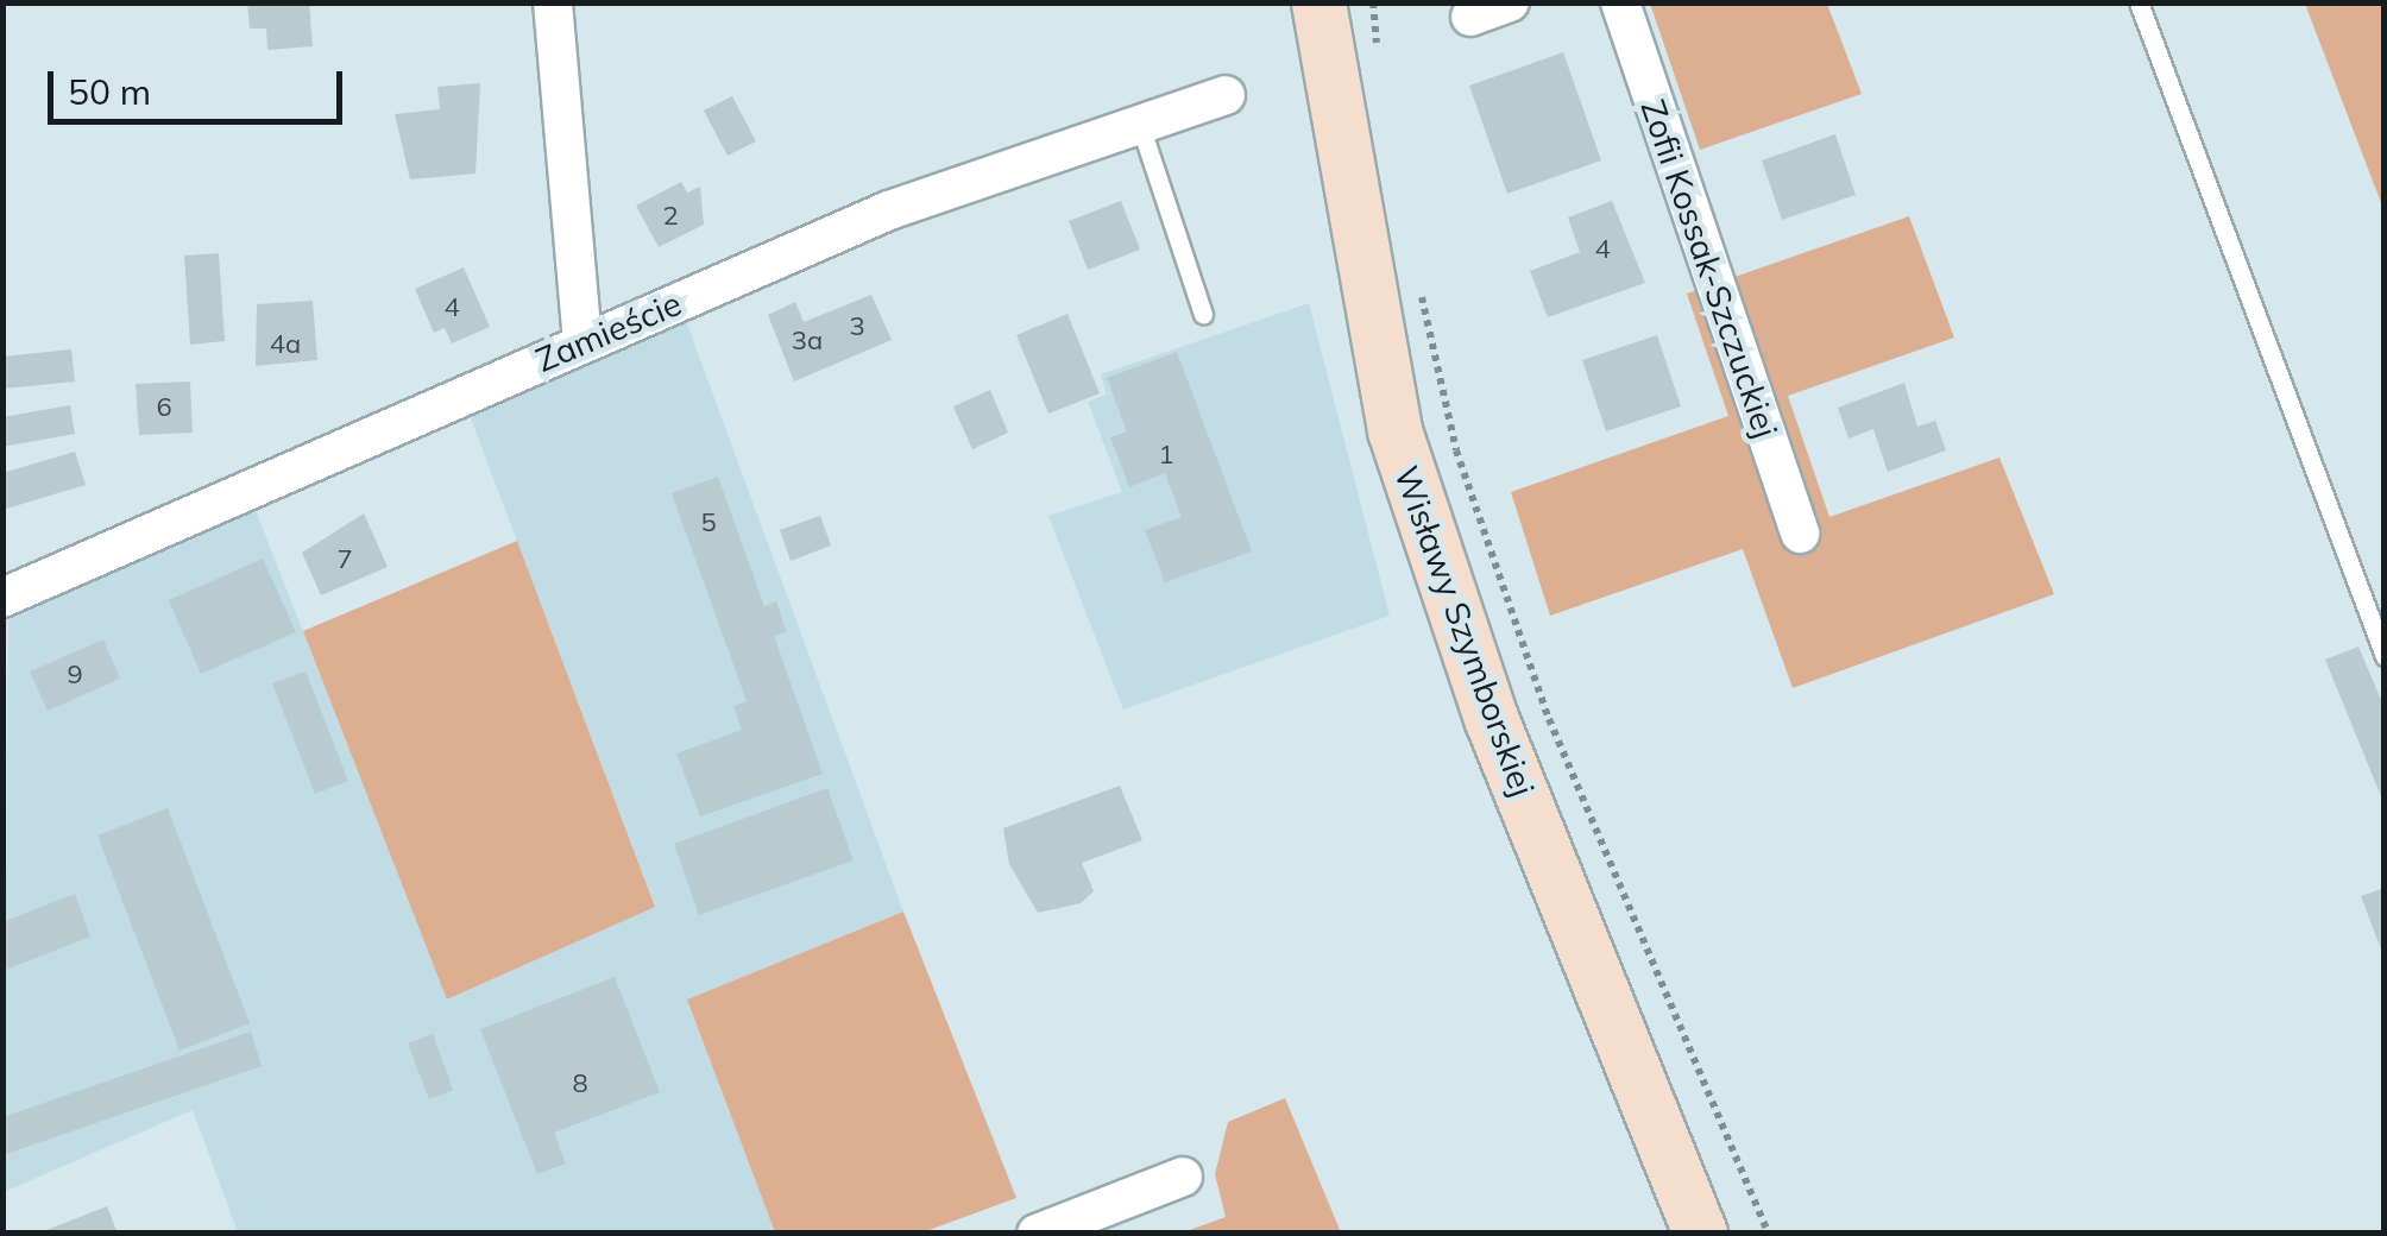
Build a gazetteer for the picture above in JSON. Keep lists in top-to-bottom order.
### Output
{
  "streets": {
    "main road": ["Wisławy Szymborskiej"],
    "street": ["Zofii Kossak-Szczuckiej", "Zamieście"]
  },
  "house_numbers": [
    "2",
    "4",
    "4",
    "3",
    "3a",
    "4a",
    "6",
    "1",
    "5",
    "7",
    "9",
    "8"
  ],
  "scale_bar": "50 m"
}
